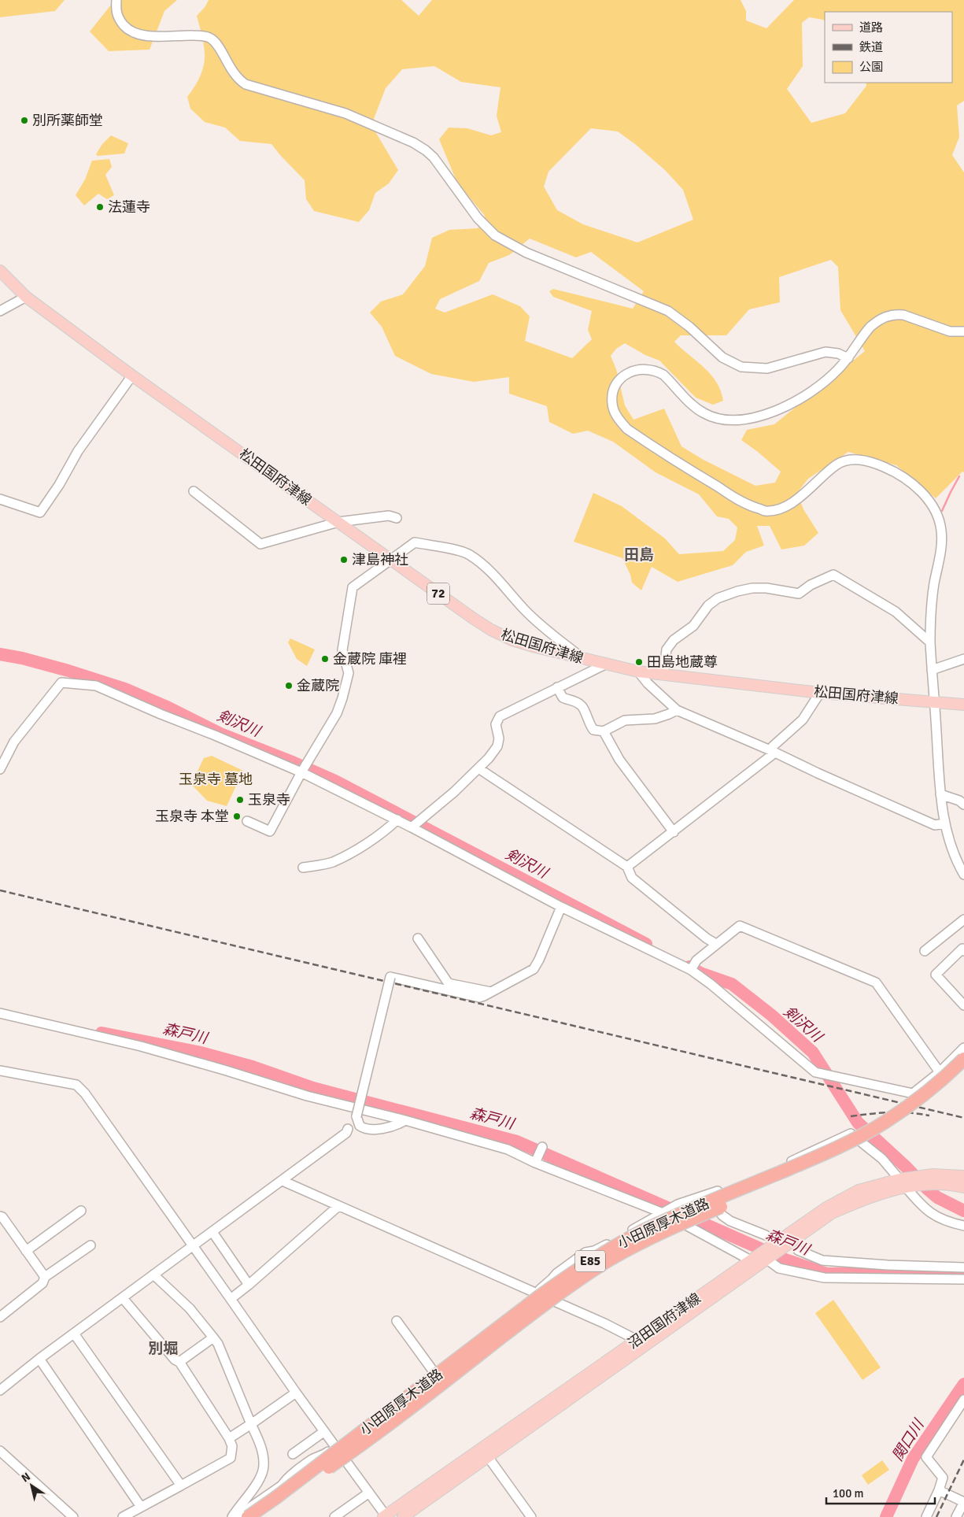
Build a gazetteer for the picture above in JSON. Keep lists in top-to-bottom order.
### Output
{
  "streets": {
    "highway": ["小田原厚木道路", "E85"],
    "main road": ["松田国府津線", "72", "沼田国府津線"]
  },
  "districts": ["田島", "別堀"],
  "water": ["剣沢川", "森戸川", "関口川"],
  "parks": ["玉泉寺 墓地"],
  "places": [
    "別所薬師堂",
    "法蓮寺",
    "津島神社",
    "金蔵院 庫裡",
    "田島地蔵尊",
    "金蔵院",
    "玉泉寺",
    "玉泉寺 本堂"
  ],
  "legend": ["道路", "鉄道", "公園"],
  "scale_bar": "100 m",
  "north": "top left"
}
